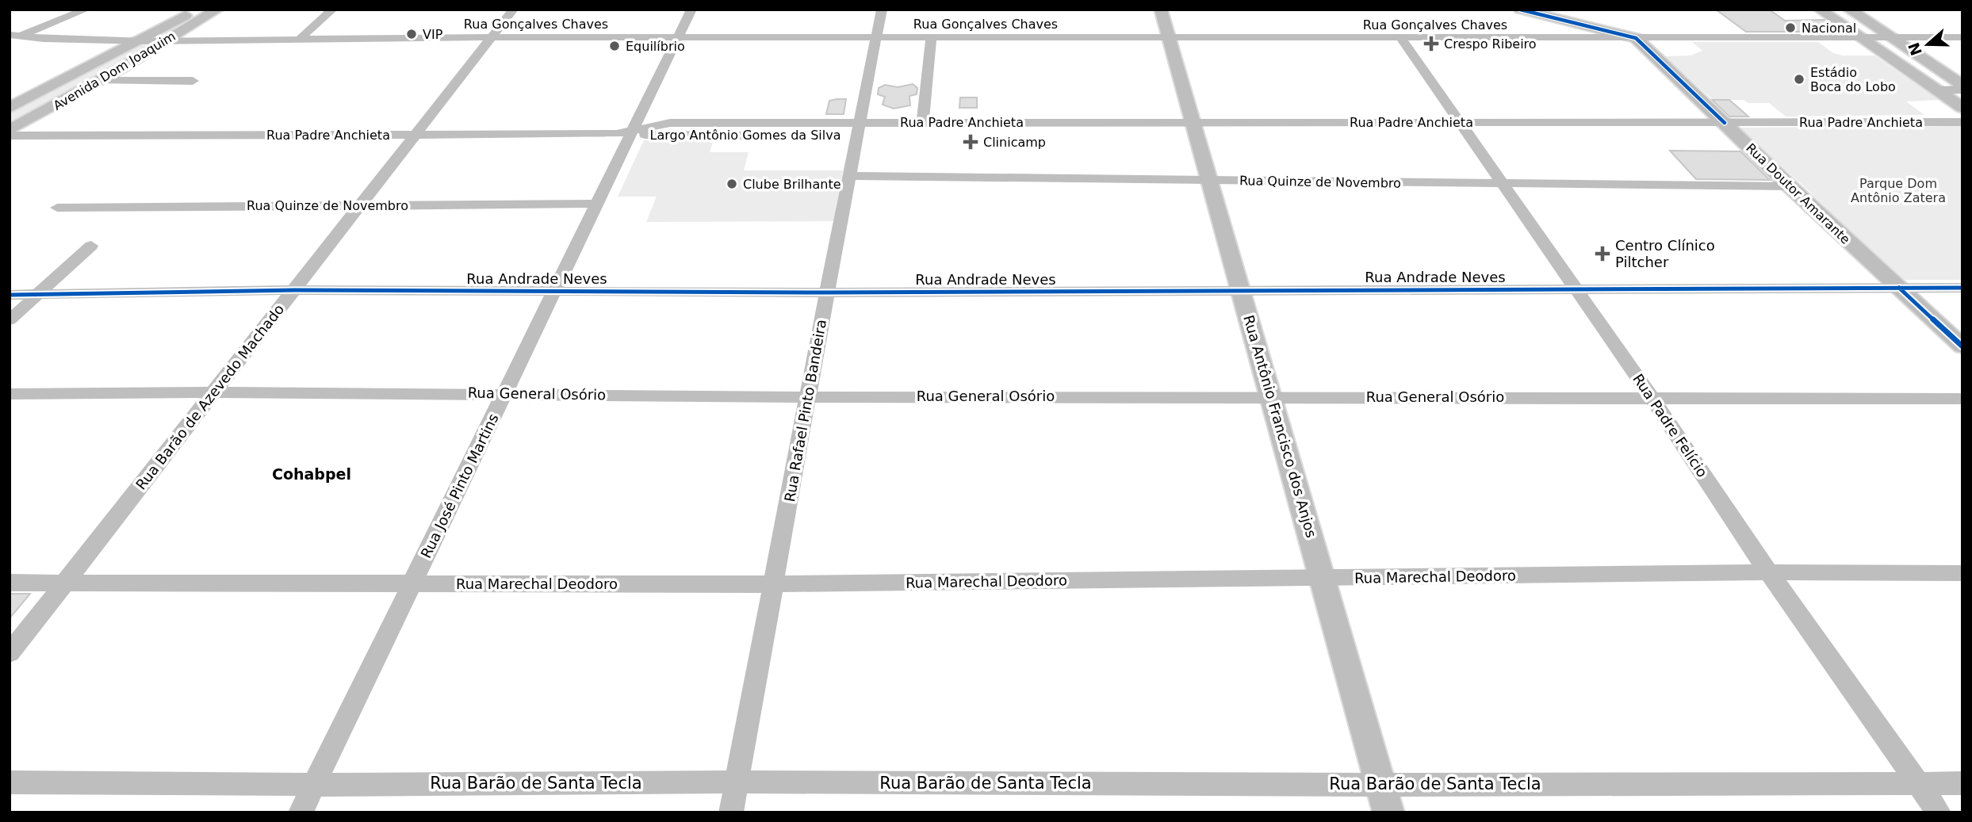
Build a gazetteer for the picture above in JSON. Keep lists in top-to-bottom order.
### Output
{
  "streets": {
    "main road": ["Avenida Dom Joaquim", "Rua Doutor Amarante", "Rua Antônio Francisco dos Anjos"],
    "street": [
      "Rua Gonçalves Chaves",
      "Rua Padre Anchieta",
      "Largo Antônio Gomes da Silva",
      "Rua Quinze de Novembro",
      "Rua Andrade Neves",
      "Rua General Osório",
      "Rua Barão de Azevedo Machado",
      "Rua Rafael Pinto Bandeira",
      "Rua Padre Felício",
      "Rua José Pinto Martins",
      "Rua Marechal Deodoro",
      "Rua Barão de Santa Tecla"
    ]
  },
  "crossings": [
    ["Rua Gonçalves Chaves", "Avenida Dom Joaquim"],
    ["Rua Gonçalves Chaves", "Rua Doutor Amarante"],
    ["Rua Gonçalves Chaves", "Rua Barão de Azevedo Machado"],
    ["Rua Gonçalves Chaves", "Rua Rafael Pinto Bandeira"],
    ["Rua Gonçalves Chaves", "Rua Padre Felício"],
    ["Rua Gonçalves Chaves", "Rua Antônio Francisco dos Anjos"],
    ["Rua Gonçalves Chaves", "Rua José Pinto Martins"],
    ["Rua Padre Anchieta", "Largo Antônio Gomes da Silva"],
    ["Rua Padre Anchieta", "Rua Doutor Amarante"],
    ["Rua Padre Anchieta", "Rua Barão de Azevedo Machado"],
    ["Rua Padre Anchieta", "Rua Rafael Pinto Bandeira"],
    ["Rua Padre Anchieta", "Rua Padre Felício"],
    ["Rua Padre Anchieta", "Rua Antônio Francisco dos Anjos"],
    ["Rua Padre Anchieta", "Rua José Pinto Martins"],
    ["Largo Antônio Gomes da Silva", "Rua Rafael Pinto Bandeira"],
    ["Largo Antônio Gomes da Silva", "Rua José Pinto Martins"],
    ["Rua Quinze de Novembro", "Rua Doutor Amarante"],
    ["Rua Quinze de Novembro", "Rua Barão de Azevedo Machado"],
    ["Rua Quinze de Novembro", "Rua Rafael Pinto Bandeira"],
    ["Rua Quinze de Novembro", "Rua Padre Felício"],
    ["Rua Quinze de Novembro", "Rua Antônio Francisco dos Anjos"],
    ["Rua Quinze de Novembro", "Rua José Pinto Martins"],
    ["Rua Doutor Amarante", "Rua Andrade Neves"],
    ["Rua Andrade Neves", "Rua Barão de Azevedo Machado"],
    ["Rua Andrade Neves", "Rua Rafael Pinto Bandeira"],
    ["Rua Andrade Neves", "Rua Padre Felício"],
    ["Rua Andrade Neves", "Rua Antônio Francisco dos Anjos"],
    ["Rua Andrade Neves", "Rua José Pinto Martins"],
    ["Rua General Osório", "Rua Barão de Azevedo Machado"],
    ["Rua General Osório", "Rua Rafael Pinto Bandeira"],
    ["Rua General Osório", "Rua Padre Felício"],
    ["Rua General Osório", "Rua Antônio Francisco dos Anjos"],
    ["Rua General Osório", "Rua José Pinto Martins"],
    ["Rua Barão de Azevedo Machado", "Rua Marechal Deodoro"],
    ["Rua Rafael Pinto Bandeira", "Rua Marechal Deodoro"],
    ["Rua Rafael Pinto Bandeira", "Rua Barão de Santa Tecla"],
    ["Rua Padre Felício", "Rua Marechal Deodoro"],
    ["Rua Padre Felício", "Rua Barão de Santa Tecla"],
    ["Rua Antônio Francisco dos Anjos", "Rua Marechal Deodoro"],
    ["Rua Antônio Francisco dos Anjos", "Rua Barão de Santa Tecla"],
    ["Rua José Pinto Martins", "Rua Marechal Deodoro"],
    ["Rua José Pinto Martins", "Rua Barão de Santa Tecla"]
  ],
  "districts": ["Cohabpel"],
  "parks": ["Parque Dom Antônio Zatera"],
  "places": {
    "other": [
      "Nacional",
      "VIP",
      "Equilíbrio",
      "Estádio Boca do Lobo",
      "Clube Brilhante"
    ],
    "health": ["Crespo Ribeiro", "Clinicamp", "Centro Clínico Piltcher"]
  },
  "north": "left"
}
